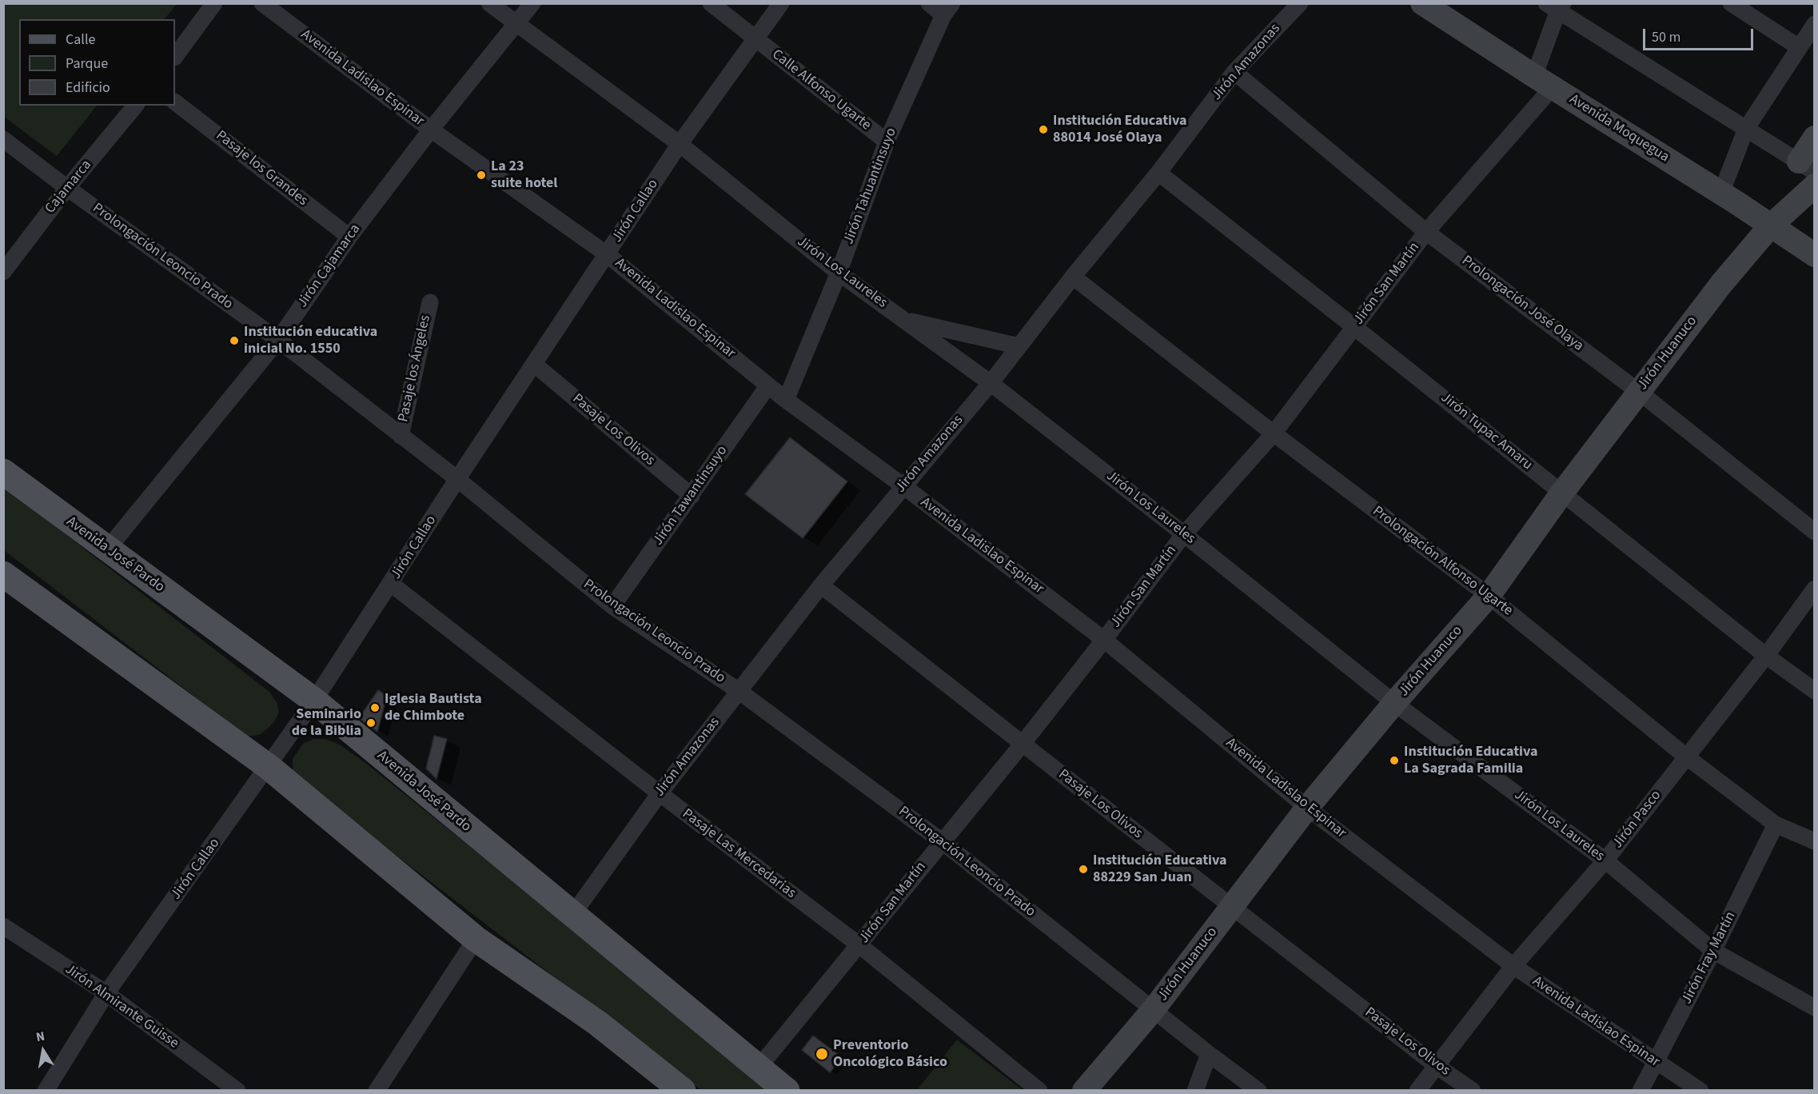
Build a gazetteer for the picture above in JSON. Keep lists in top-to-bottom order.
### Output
{
  "streets": {
    "main road": ["Avenida Moquegua", "Jirón Huanuco", "Avenida José Pardo"],
    "street": [
      "Jirón Amazonas",
      "Avenida Ladislao Espinar",
      "Calle Alfonso Ugarte",
      "Pasaje los Grandes",
      "Jirón Tahuantinsuyo",
      "Cajamarca",
      "Jirón Callao",
      "Prolongación Leoncio Prado",
      "Jirón Cajamarca",
      "Jirón Los Laureles",
      "Jirón San Martín",
      "Prolongación José Olaya",
      "Pasaje los Ángeles",
      "Pasaje Los Olivos",
      "Jirón Tupac Amaru",
      "Jirón Tawantinsuyo",
      "Prolongación Alfonso Ugarte",
      "Jirón Pasco",
      "Pasaje Las Mercedarias",
      "Jirón Fray Martín",
      "Jirón Almirante Guisse"
    ]
  },
  "crossings": [
    ["Jirón Amazonas", "Avenida Ladislao Espinar"],
    ["Jirón Amazonas", "Prolongación Leoncio Prado"],
    ["Jirón Amazonas", "Jirón Los Laureles"],
    ["Jirón Amazonas", "Prolongación José Olaya"],
    ["Jirón Amazonas", "Pasaje Los Olivos"],
    ["Jirón Amazonas", "Jirón Tupac Amaru"],
    ["Jirón Amazonas", "Avenida José Pardo"],
    ["Jirón Amazonas", "Prolongación Alfonso Ugarte"],
    ["Jirón Amazonas", "Pasaje Las Mercedarias"],
    ["Avenida Ladislao Espinar", "Jirón Tahuantinsuyo"],
    ["Avenida Ladislao Espinar", "Jirón Callao"],
    ["Avenida Ladislao Espinar", "Jirón Cajamarca"],
    ["Avenida Ladislao Espinar", "Jirón San Martín"],
    ["Avenida Ladislao Espinar", "Jirón Huanuco"],
    ["Avenida Ladislao Espinar", "Jirón Tawantinsuyo"],
    ["Avenida Ladislao Espinar", "Jirón Pasco"],
    ["Avenida Ladislao Espinar", "Jirón Fray Martín"],
    ["Calle Alfonso Ugarte", "Jirón Tahuantinsuyo"],
    ["Calle Alfonso Ugarte", "Jirón Callao"],
    ["Avenida Moquegua", "Jirón San Martín"],
    ["Avenida Moquegua", "Jirón Huanuco"],
    ["Pasaje los Grandes", "Jirón Cajamarca"],
    ["Jirón Tahuantinsuyo", "Jirón Los Laureles"],
    ["Cajamarca", "Prolongación Leoncio Prado"],
    ["Jirón Callao", "Prolongación Leoncio Prado"],
    ["Jirón Callao", "Jirón Los Laureles"],
    ["Jirón Callao", "Pasaje Los Olivos"],
    ["Jirón Callao", "Avenida José Pardo"],
    ["Jirón Callao", "Pasaje Las Mercedarias"],
    ["Jirón Callao", "Jirón Almirante Guisse"],
    ["Prolongación Leoncio Prado", "Jirón Cajamarca"],
    ["Prolongación Leoncio Prado", "Jirón San Martín"],
    ["Prolongación Leoncio Prado", "Jirón Huanuco"],
    ["Prolongación Leoncio Prado", "Pasaje los Ángeles"],
    ["Prolongación Leoncio Prado", "Jirón Tawantinsuyo"],
    ["Jirón Cajamarca", "Jirón Los Laureles"],
    ["Jirón Cajamarca", "Avenida José Pardo"],
    ["Jirón Los Laureles", "Jirón San Martín"],
    ["Jirón Los Laureles", "Jirón Huanuco"],
    ["Jirón Los Laureles", "Jirón Pasco"],
    ["Jirón Los Laureles", "Jirón Fray Martín"],
    ["Jirón San Martín", "Prolongación José Olaya"],
    ["Jirón San Martín", "Pasaje Los Olivos"],
    ["Jirón San Martín", "Jirón Tupac Amaru"],
    ["Jirón San Martín", "Avenida José Pardo"],
    ["Jirón San Martín", "Prolongación Alfonso Ugarte"],
    ["Jirón San Martín", "Pasaje Las Mercedarias"],
    ["Prolongación José Olaya", "Jirón Huanuco"],
    ["Jirón Huanuco", "Pasaje Los Olivos"],
    ["Jirón Huanuco", "Jirón Tupac Amaru"],
    ["Jirón Huanuco", "Prolongación Alfonso Ugarte"],
    ["Pasaje Los Olivos", "Jirón Tawantinsuyo"],
    ["Pasaje Los Olivos", "Jirón Pasco"],
    ["Jirón Tupac Amaru", "Jirón Pasco"],
    ["Prolongación Alfonso Ugarte", "Jirón Pasco"],
    ["Prolongación Alfonso Ugarte", "Jirón Fray Martín"]
  ],
  "places": [
    "Institución Educativa 88014 José Olaya",
    "La 23 suite hotel",
    "Institución educativa inicial No. 1550",
    "Iglesia Bautista de Chimbote",
    "Seminario de la Biblia",
    "Institución Educativa La Sagrada Familia",
    "Institución Educativa 88229 San Juan",
    "Preventorio Oncológico Básico"
  ],
  "legend": ["Calle", "Parque", "Edificio"],
  "scale_bar": "50 m",
  "north": "top"
}
